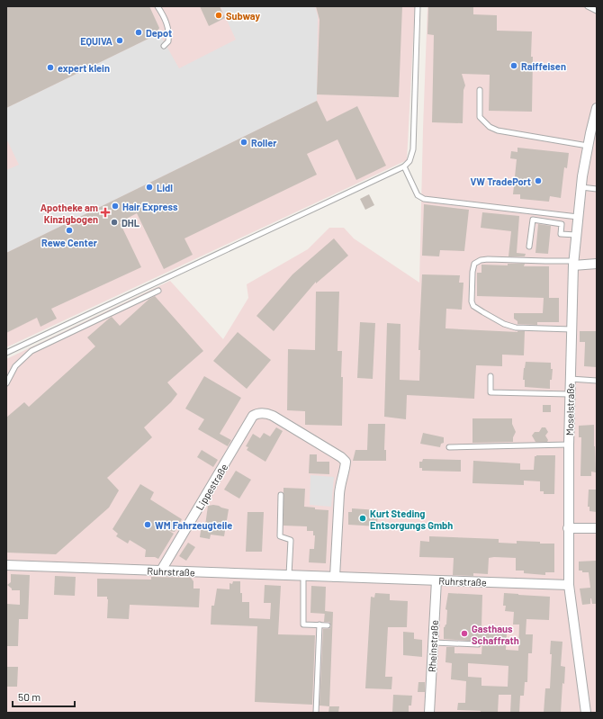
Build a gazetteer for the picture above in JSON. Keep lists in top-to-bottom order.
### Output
{
  "streets": {
    "street": [
      "Moselstraße",
      "Lippestraße",
      "Ruhrstraße",
      "Rheinstraße"
    ]
  },
  "crossings": [
    ["Moselstraße", "Ruhrstraße"],
    ["Lippestraße", "Ruhrstraße"],
    ["Ruhrstraße", "Rheinstraße"]
  ],
  "places": {
    "other": [
      "Subway",
      "Depot",
      "EQUIVA",
      "Raiffeisen",
      "expert klein",
      "Roller",
      "VW TradePort",
      "Lidl",
      "Hair Express",
      "DHL",
      "Rewe Center",
      "Kurt Steding Entsorgungs Gmbh",
      "WM Fahrzeugteile",
      "Gasthaus Schaffrath"
    ],
    "health": ["Apotheke am Kinzigbogen"]
  },
  "scale_bar": "50 m"
}
